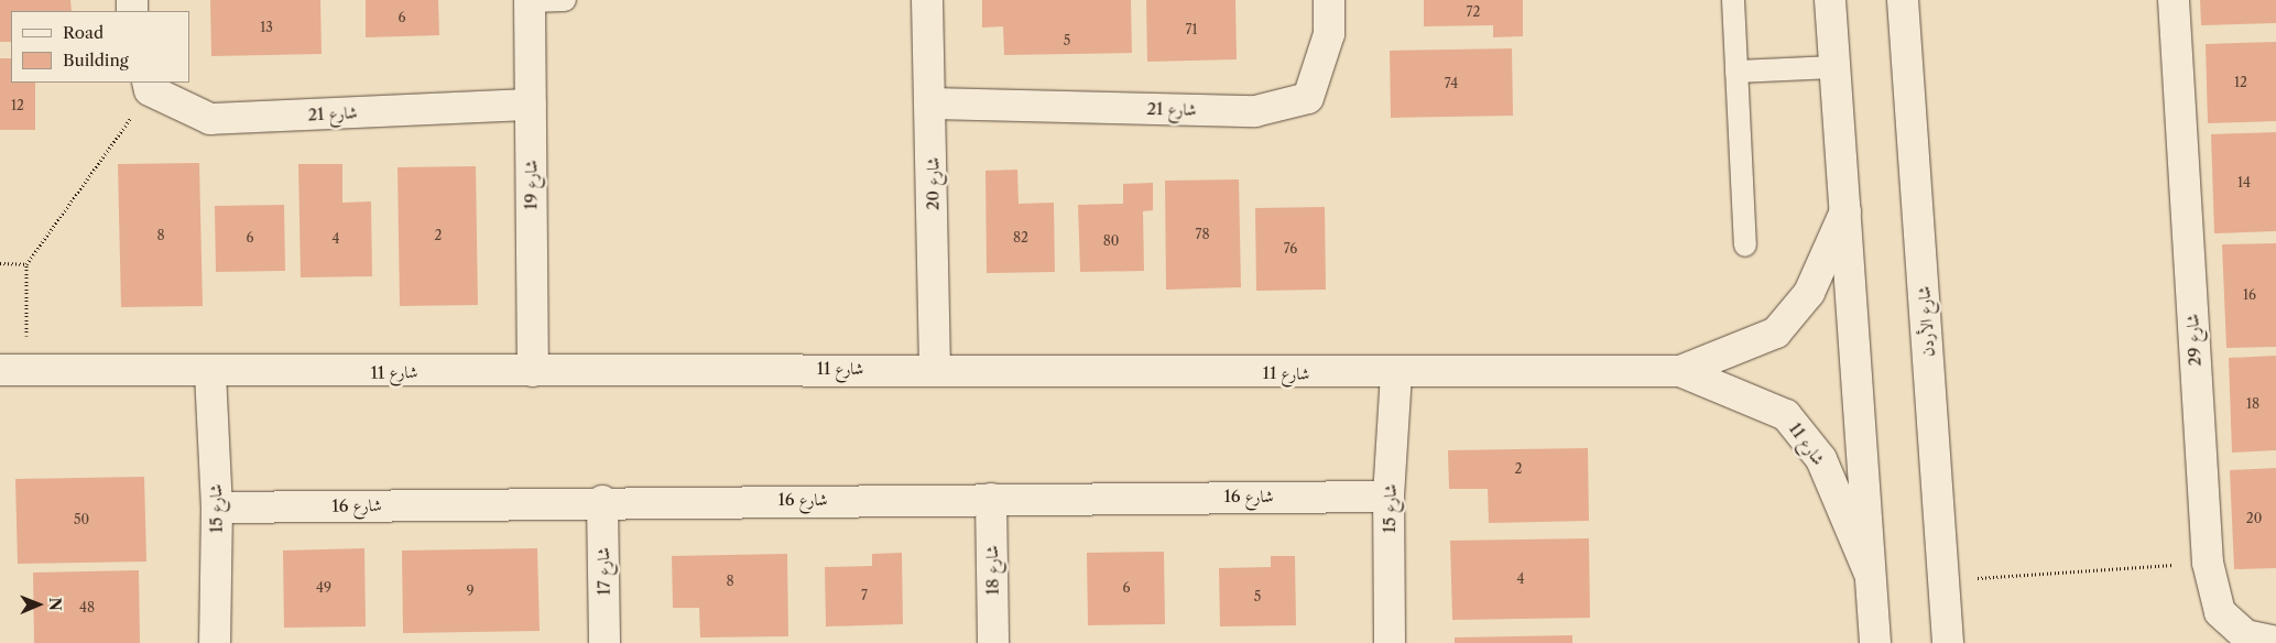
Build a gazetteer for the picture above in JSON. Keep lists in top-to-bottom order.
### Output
{
  "streets": {
    "street": [
      "شارع 21",
      "شارع 20",
      "شارع 19",
      "شارع الأردن",
      "شارع 29",
      "شارع 11",
      "شارع 16",
      "شارع 15",
      "شارع 18",
      "شارع 17"
    ]
  },
  "crossings": [
    ["شارع 21", "شارع 20"],
    ["شارع 21", "شارع 19"],
    ["شارع 20", "شارع 11"],
    ["شارع 19", "شارع 11"],
    ["شارع 11", "شارع 15"],
    ["شارع 16", "شارع 15"],
    ["شارع 16", "شارع 18"],
    ["شارع 16", "شارع 17"]
  ],
  "house_numbers": [
    "72",
    "6",
    "13",
    "71",
    "5",
    "12",
    "74",
    "12",
    "14",
    "78",
    "8",
    "2",
    "6",
    "82",
    "4",
    "80",
    "76",
    "16",
    "18",
    "2",
    "20",
    "50",
    "4",
    "8",
    "49",
    "6",
    "9",
    "7",
    "5",
    "48"
  ],
  "legend": ["Road", "Building"],
  "north": "right"
}
